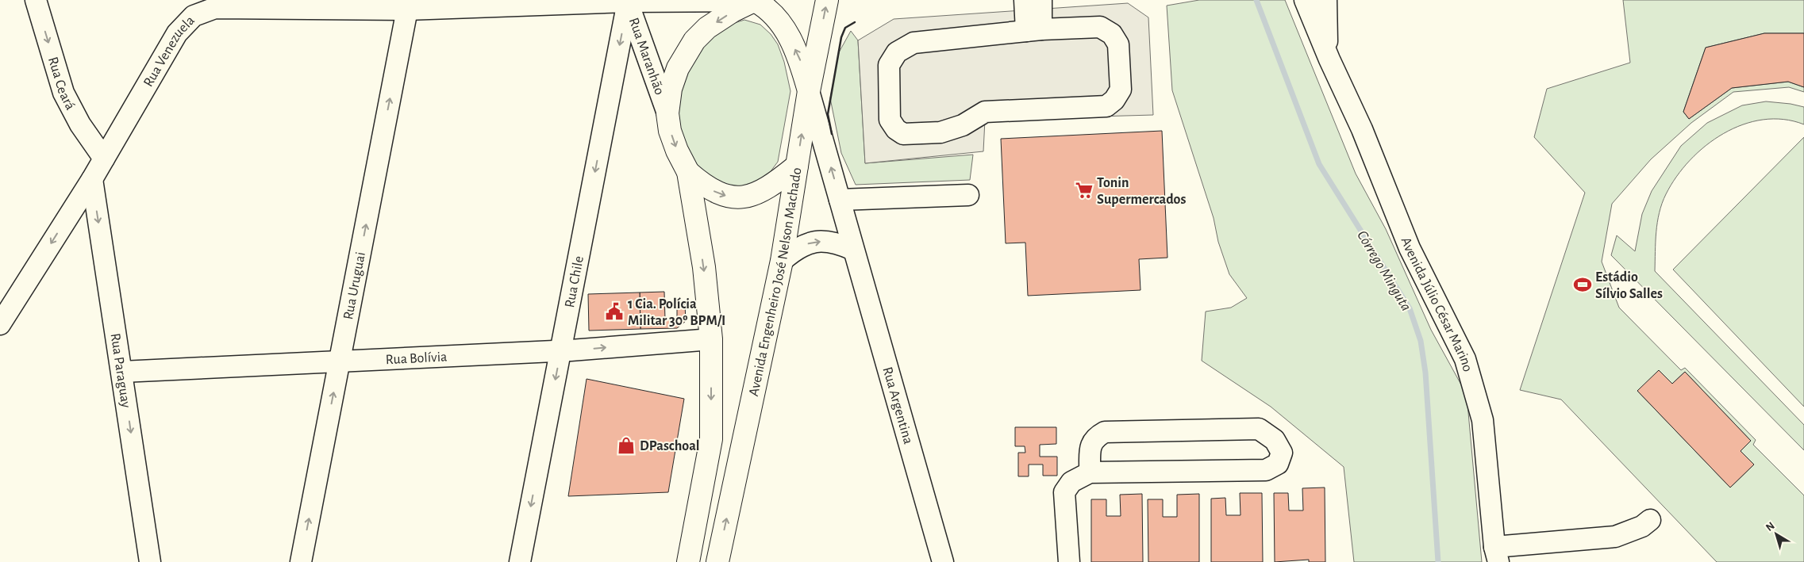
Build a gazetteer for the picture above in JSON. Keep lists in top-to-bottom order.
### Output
{
  "streets": {
    "main road": ["Avenida Engenheiro José Nelson Machado"],
    "street": [
      "Rua Venezuela",
      "Rua Maranhão",
      "Rua Ceará",
      "Rua Chile",
      "Rua Uruguai",
      "Avenida Júlio César Marino",
      "Rua Bolívia",
      "Rua Paraguay",
      "Rua Argentina"
    ]
  },
  "crossings": [
    ["Rua Venezuela", "Rua Maranhão"],
    ["Rua Venezuela", "Rua Ceará"],
    ["Rua Venezuela", "Rua Chile"],
    ["Rua Venezuela", "Rua Uruguai"],
    ["Rua Venezuela", "Rua Paraguay"],
    ["Rua Maranhão", "Rua Chile"],
    ["Avenida Engenheiro José Nelson Machado", "Rua Argentina"],
    ["Rua Chile", "Rua Bolívia"],
    ["Rua Uruguai", "Rua Bolívia"],
    ["Rua Bolívia", "Rua Paraguay"]
  ],
  "one_way": [
    "Rua Ceará",
    "Rua Chile",
    "Rua Uruguai",
    "Rua Paraguay"
  ],
  "water": ["Córrego Minguta"],
  "places": {
    "supermarket": ["Tonin Supermercados"],
    "sports": ["Estádio Sílvio Salles"],
    "public building": ["1 Cia. Polícia Militar 30º BPM/I"],
    "shop": ["DPaschoal"]
  },
  "north": "top left"
}
